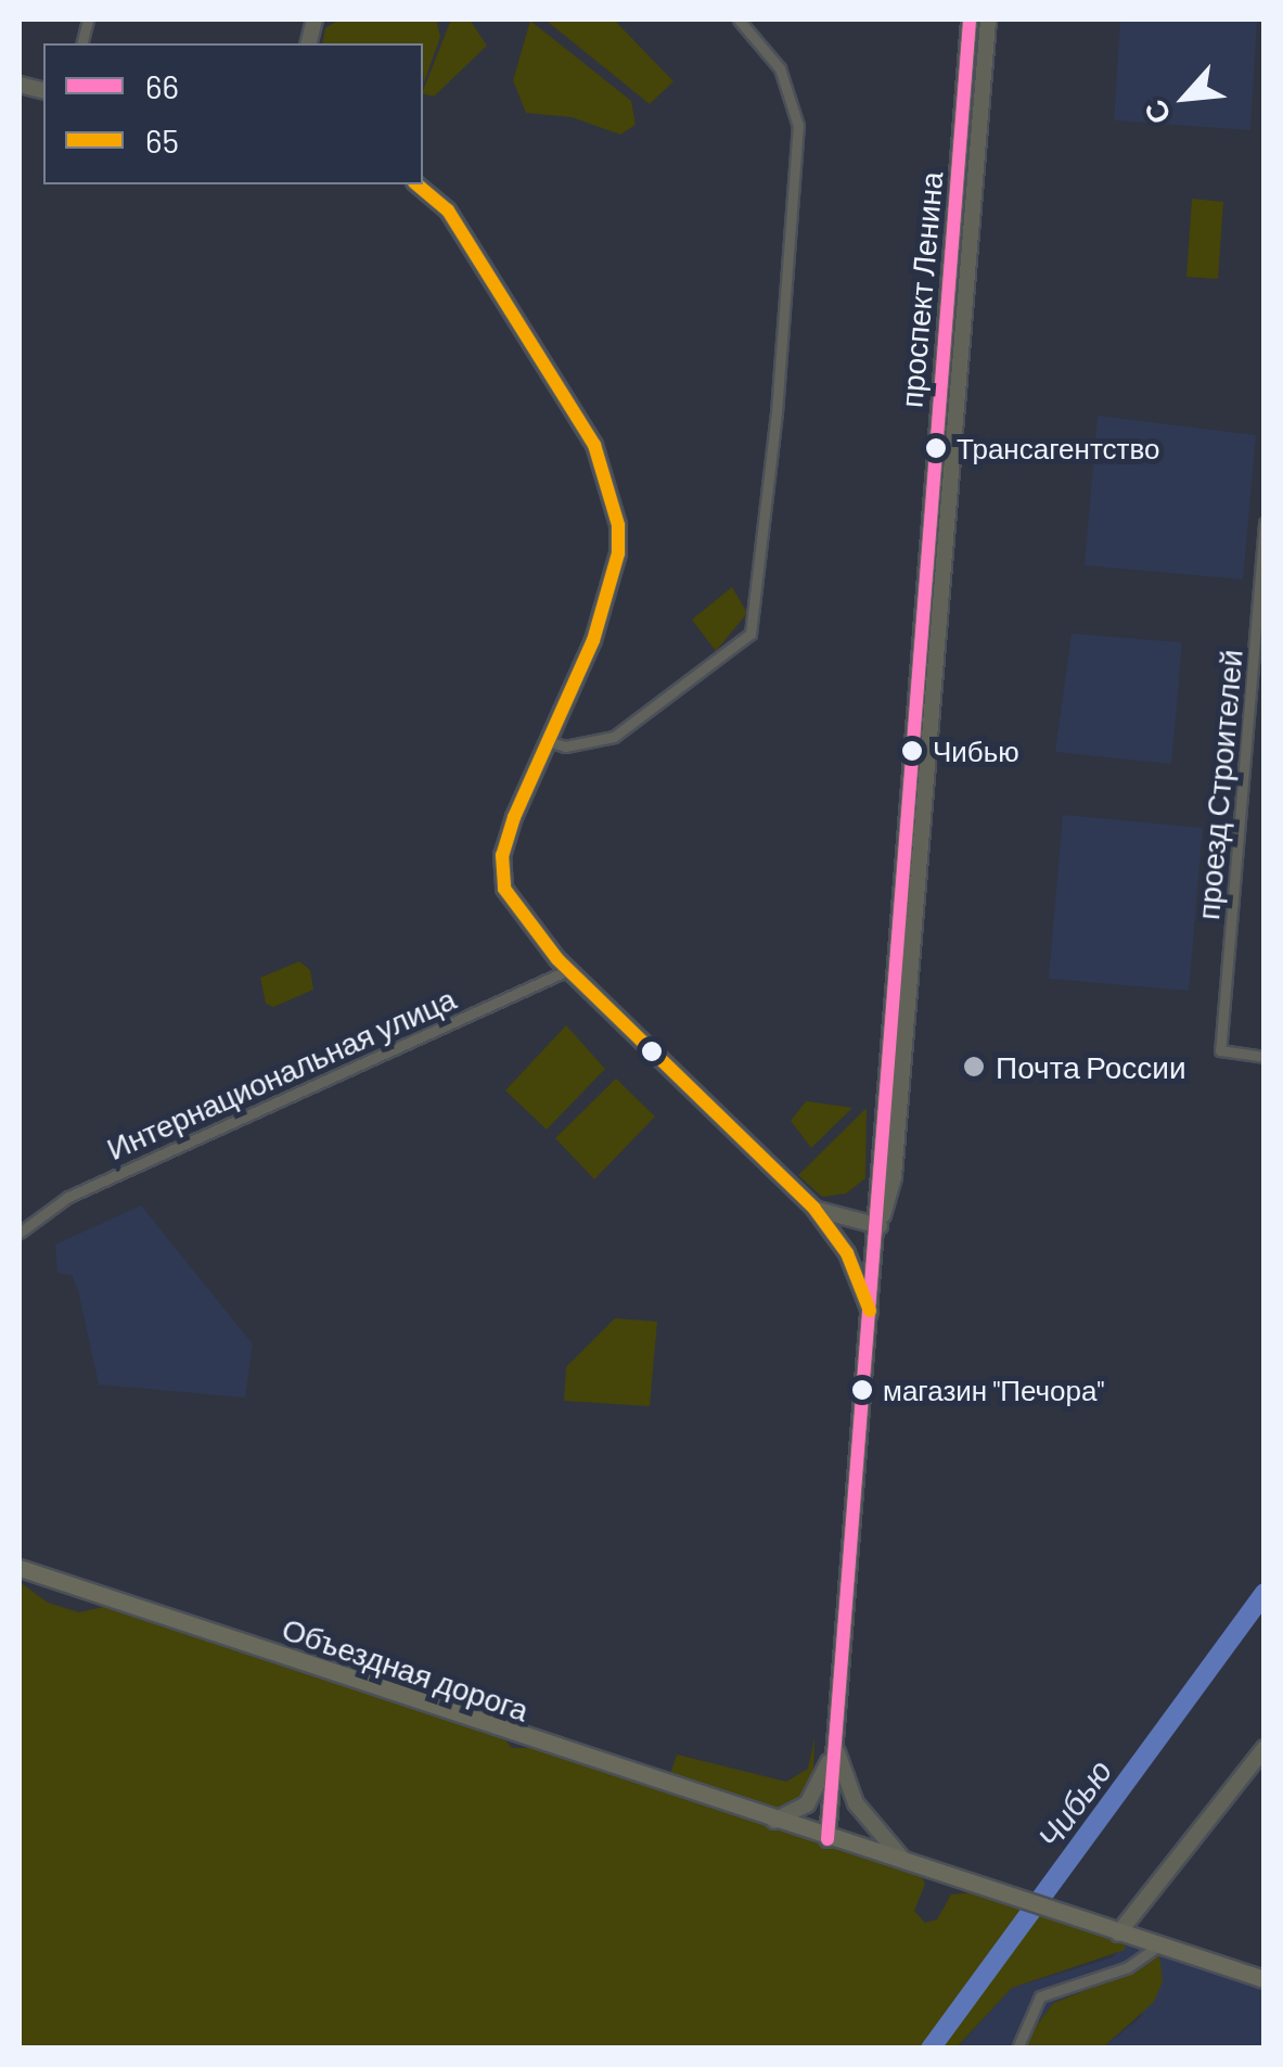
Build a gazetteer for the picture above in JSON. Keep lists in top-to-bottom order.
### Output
{
  "streets": {
    "main road": ["проспект Ленина", "Объездная дорога"],
    "street": ["проезд Строителей", "Интернациональная улица"]
  },
  "crossings": [
    ["проспект Ленина", "Объездная дорога"]
  ],
  "water": ["Чибью"],
  "places": [
    "Трансагентство",
    "Чибью",
    "Почта России",
    "магазин \"Печора\""
  ],
  "lines": ["transit line 66", "transit line 65"],
  "legend": ["66", "65"],
  "north": "bottom left"
}
